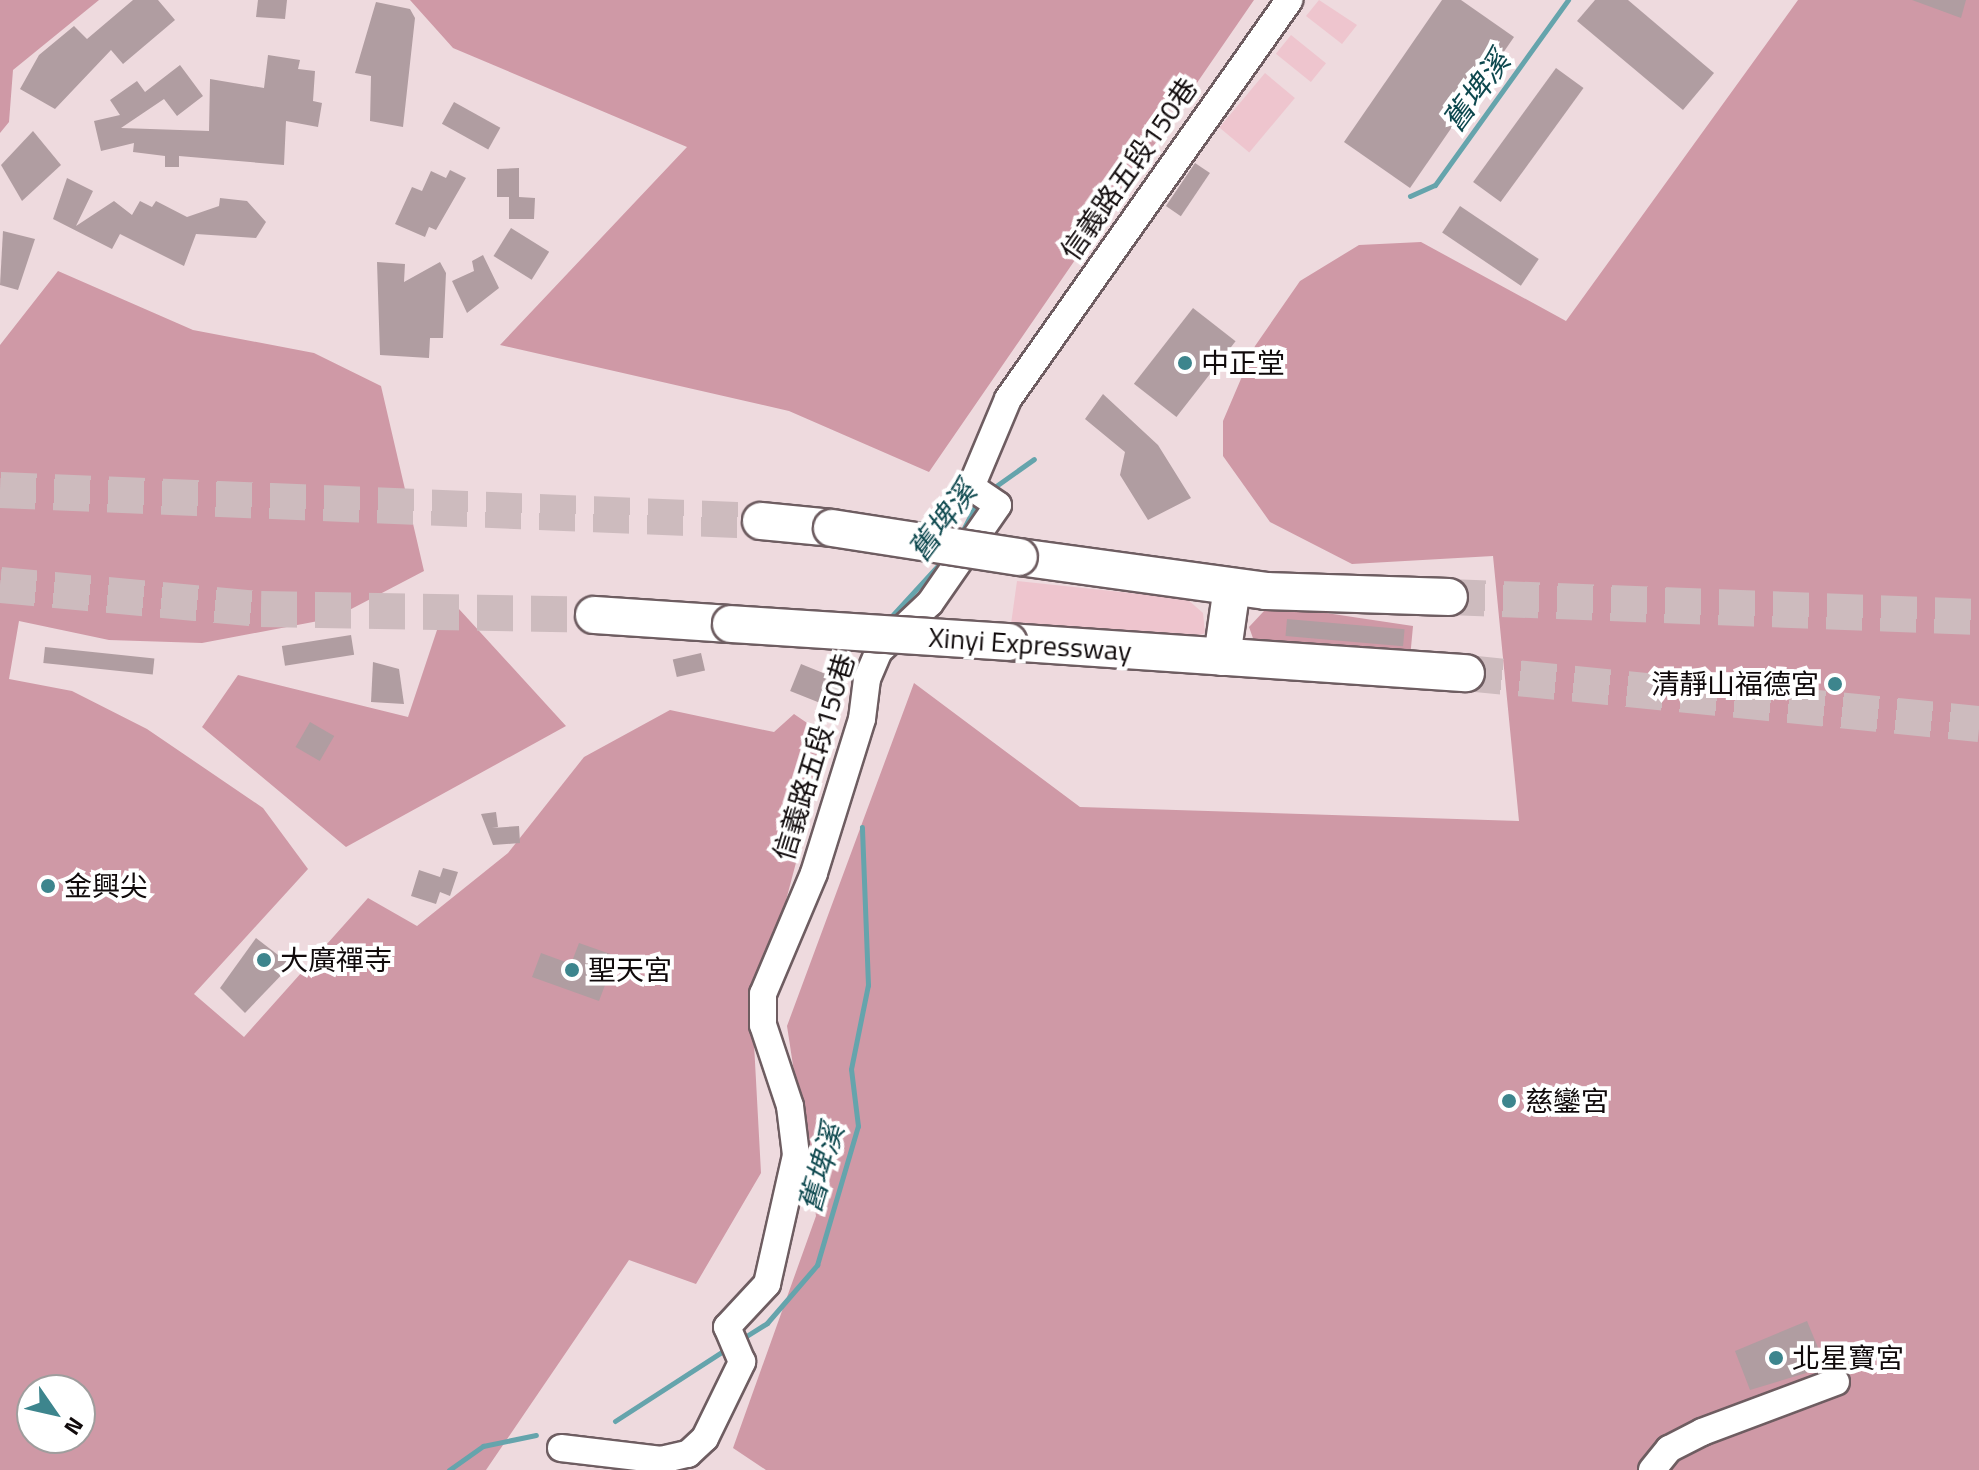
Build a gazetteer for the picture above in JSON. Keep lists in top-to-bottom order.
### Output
{
  "streets": {
    "highway": ["Xinyi Expressway"],
    "street": ["信義路五段150巷"]
  },
  "water": ["舊埤溪"],
  "places": [
    "中正堂",
    "清靜山福德宮",
    "金興尖",
    "大廣禪寺",
    "聖天宮",
    "慈鑾宮",
    "北星寶宮"
  ],
  "north": "bottom right"
}
